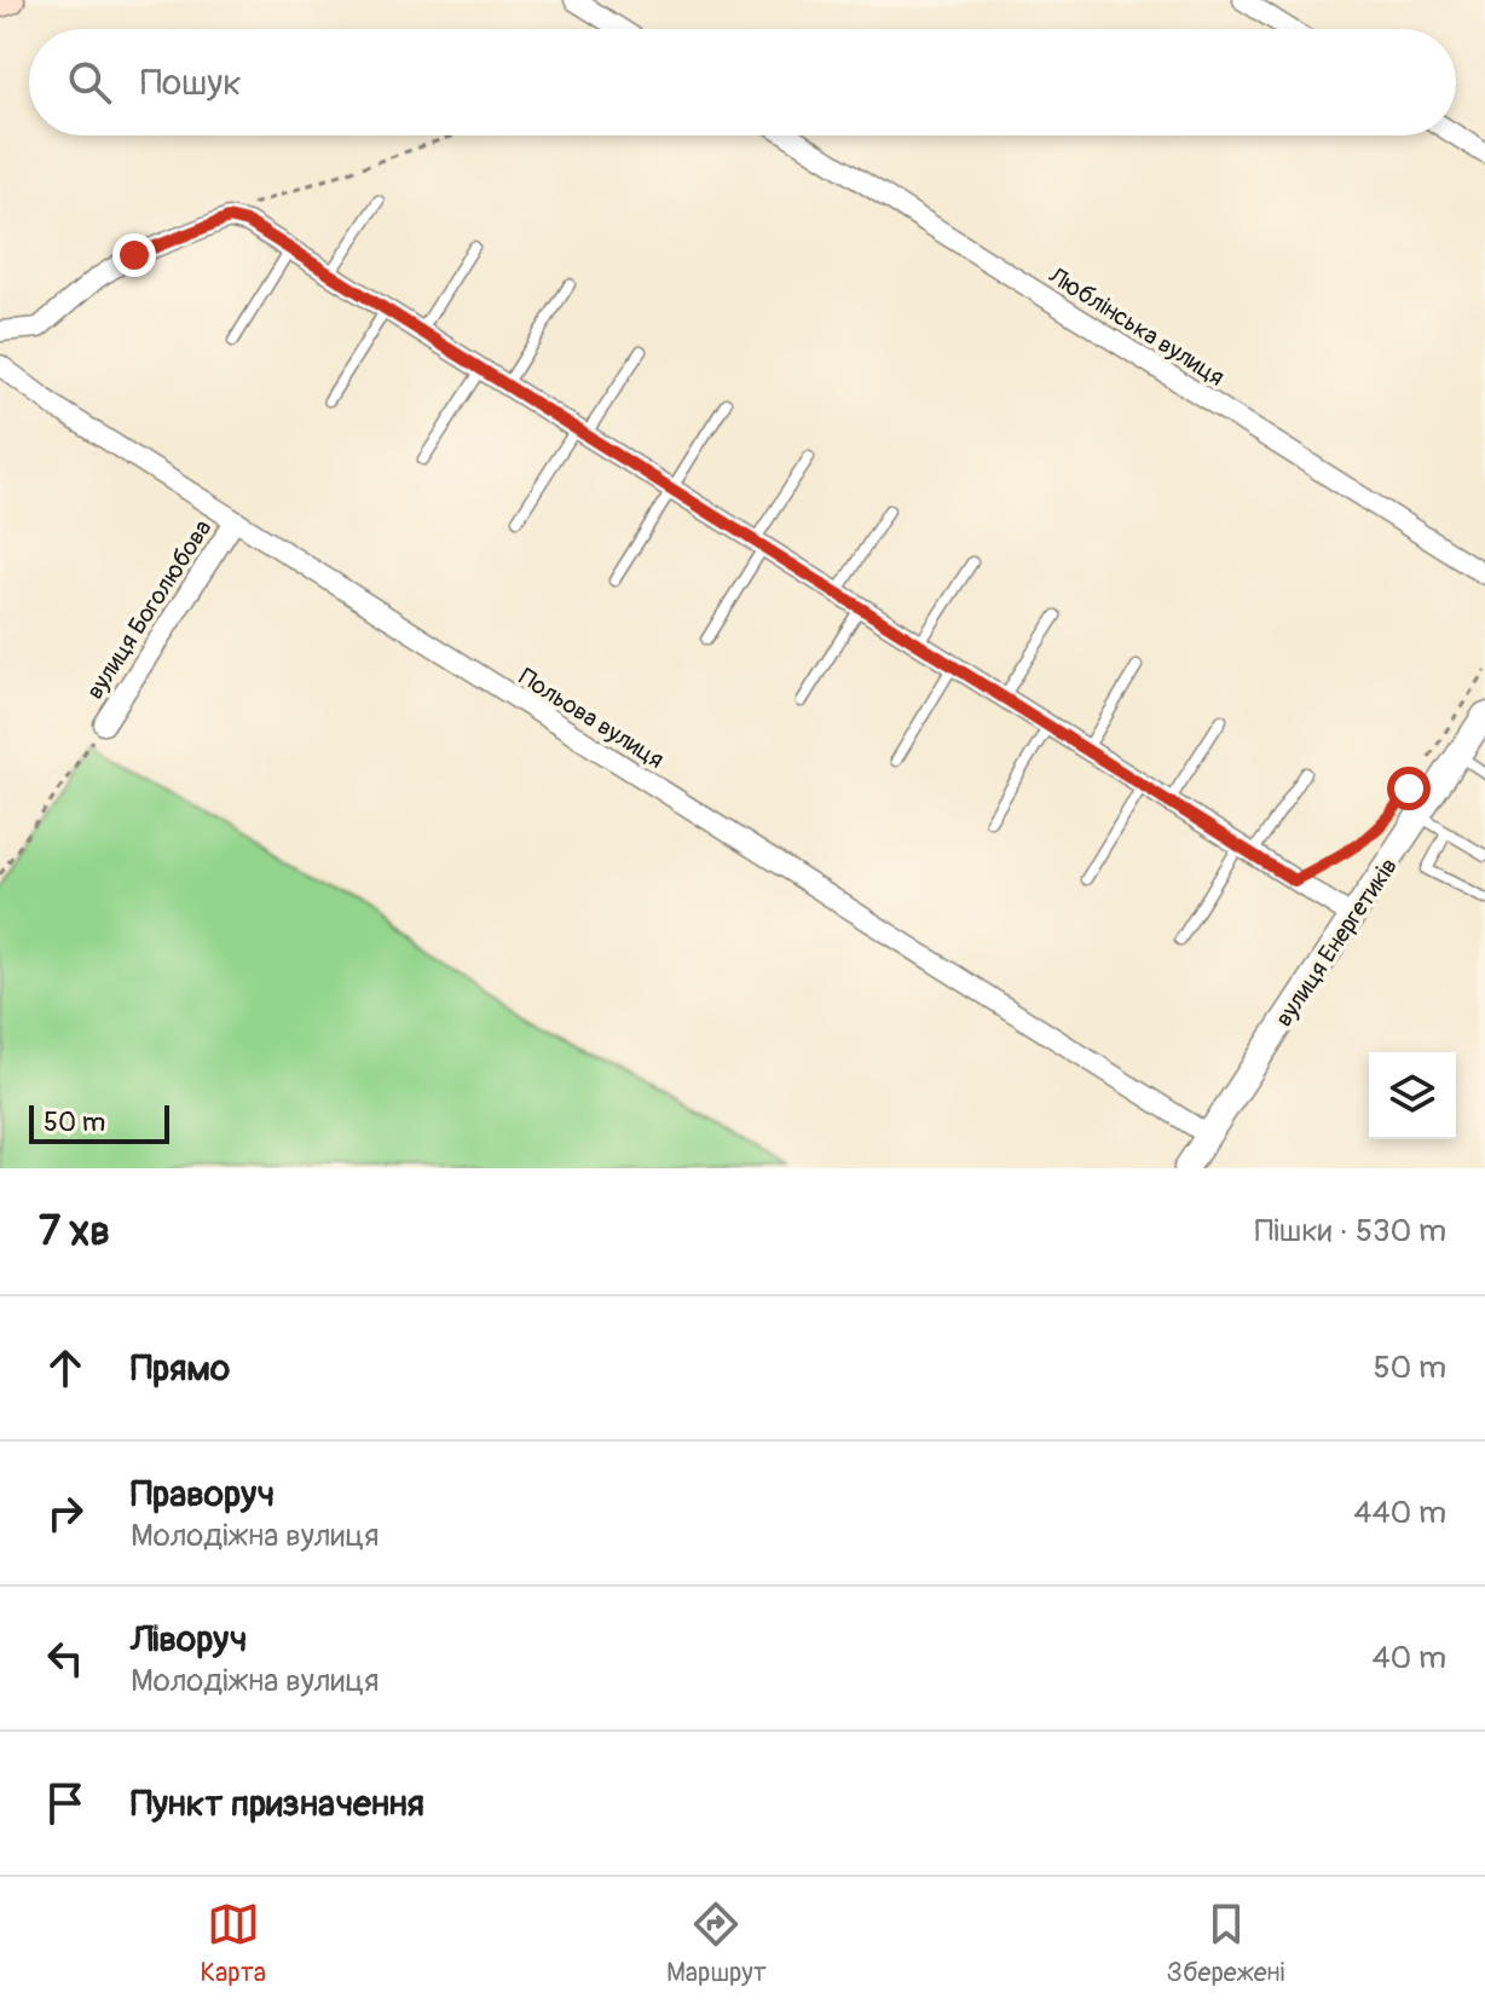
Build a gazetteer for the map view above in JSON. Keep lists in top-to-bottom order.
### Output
{
  "streets": {
    "street": [
      "Люблінська вулиця",
      "вулиця Боголюбова",
      "Польова вулиця",
      "вулиця Енергетиків"
    ]
  },
  "crossings": [
    ["вулиця Боголюбова", "Польова вулиця"],
    ["Польова вулиця", "вулиця Енергетиків"]
  ],
  "scale_bar": "50 m",
  "page": {
    "search": "Пошук",
    "scale": "50 m",
    "heading": ["7 хв", "Пішки · 530 m"],
    "list": [
      ["Прямо", "50 m"],
      ["Праворуч", "Молодіжна вулиця", "440 m"],
      ["Ліворуч", "Молодіжна вулиця", "40 m"],
      "Пункт призначення"
    ],
    "nav": ["Карта", "Маршрут", "Збережені"]
  }
}
